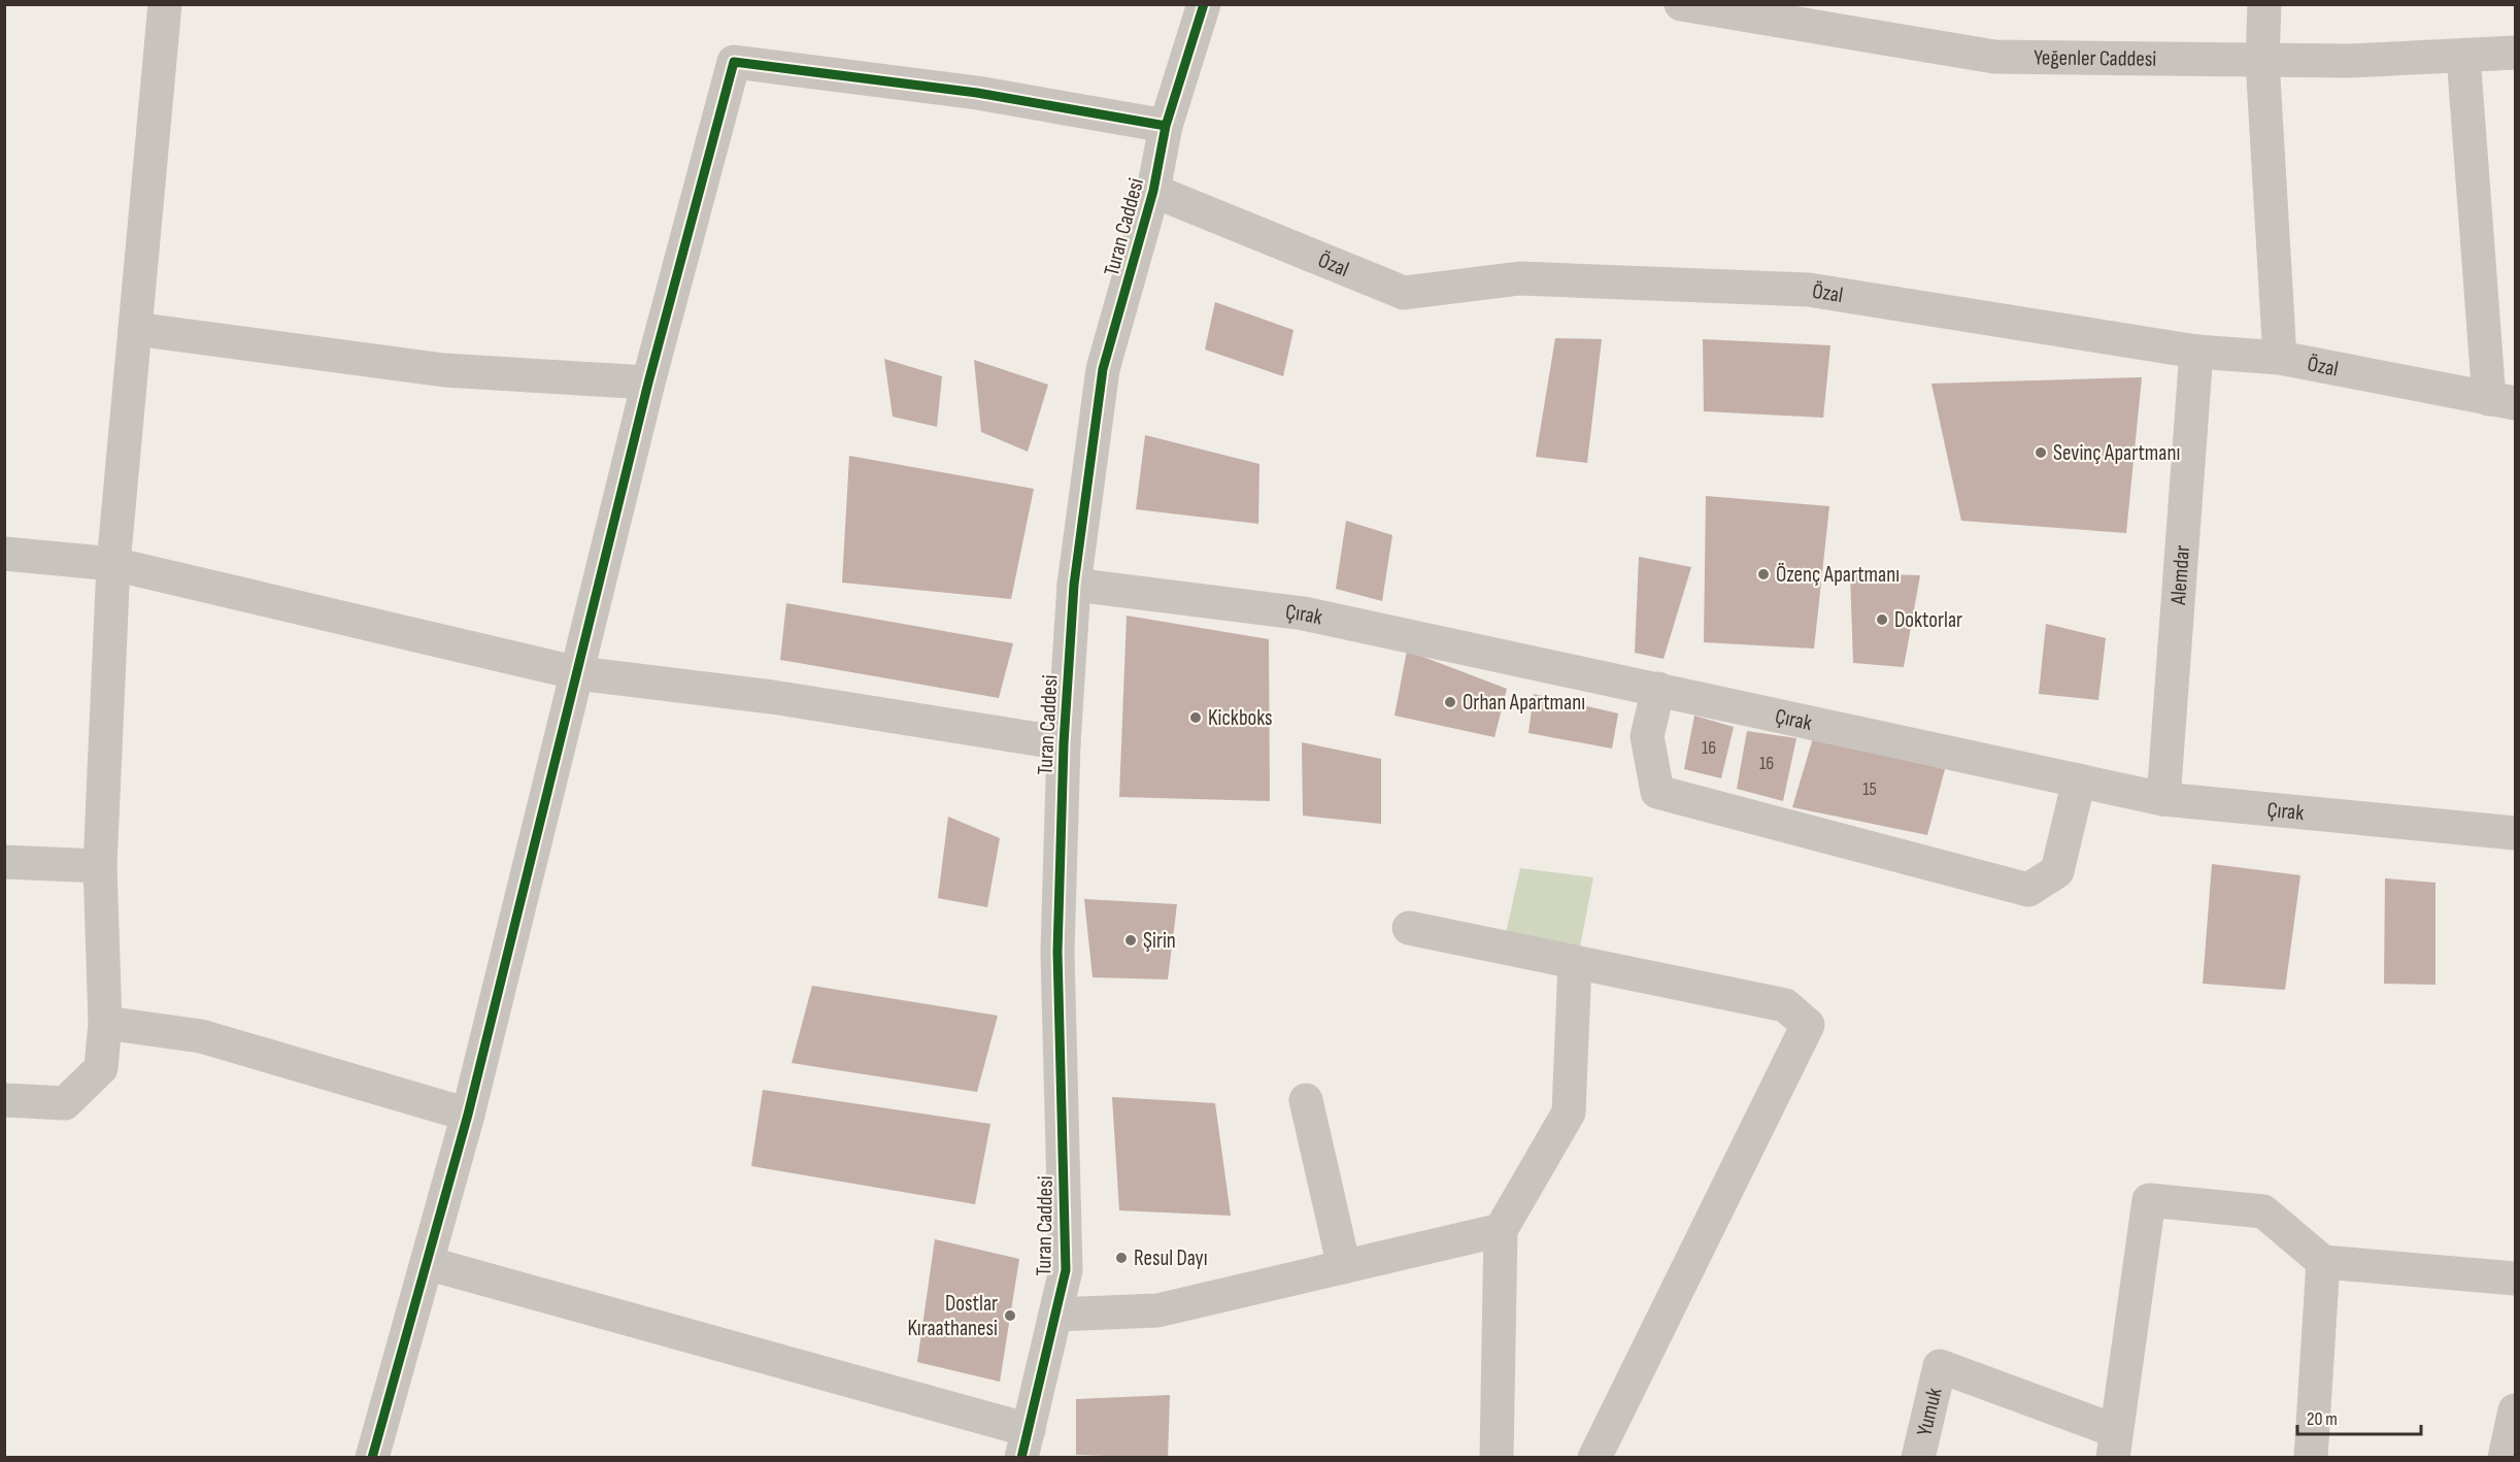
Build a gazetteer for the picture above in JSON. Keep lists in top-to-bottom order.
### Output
{
  "streets": {
    "street": [
      "Yeğenler Caddesi",
      "Turan Caddesi",
      "Özal",
      "Alemdar",
      "Çırak",
      "Yumuk"
    ]
  },
  "crossings": [
    ["Turan Caddesi", "Özal"],
    ["Turan Caddesi", "Çırak"],
    ["Özal", "Alemdar"],
    ["Alemdar", "Çırak"]
  ],
  "places": [
    "Sevinç Apartmanı",
    "Özenç Apartmanı",
    "Doktorlar",
    "Orhan Apartmanı",
    "Kickboks",
    "Şirin",
    "Resul Dayı",
    "Dostlar Kıraathanesi"
  ],
  "house_numbers": ["16", "16", "15"],
  "scale_bar": "20 m"
}
